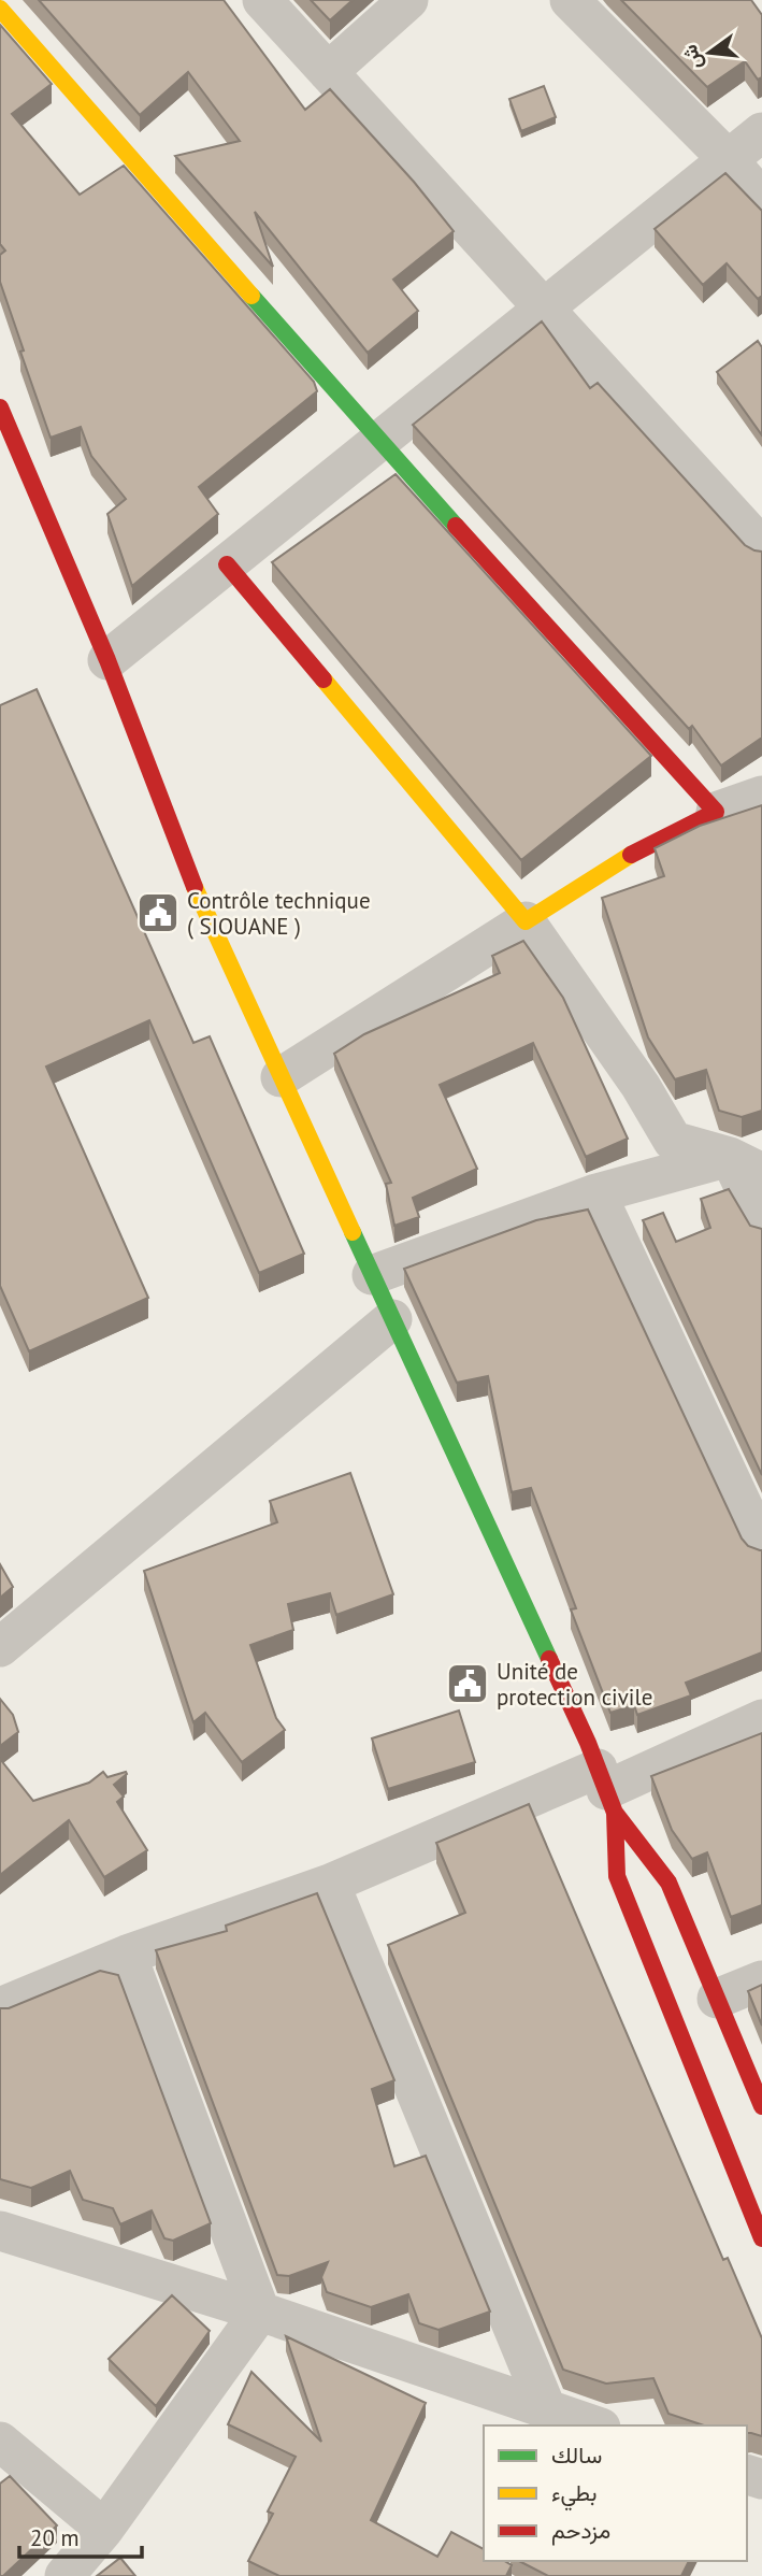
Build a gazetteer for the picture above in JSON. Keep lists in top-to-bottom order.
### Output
{
  "places": {
    "public building": ["Contrôle technique ( SIOUANE )", "Unité de protection civile"]
  },
  "legend": ["سالك", "بطيء", "مزدحم"],
  "scale_bar": "20 m",
  "north": "left"
}
